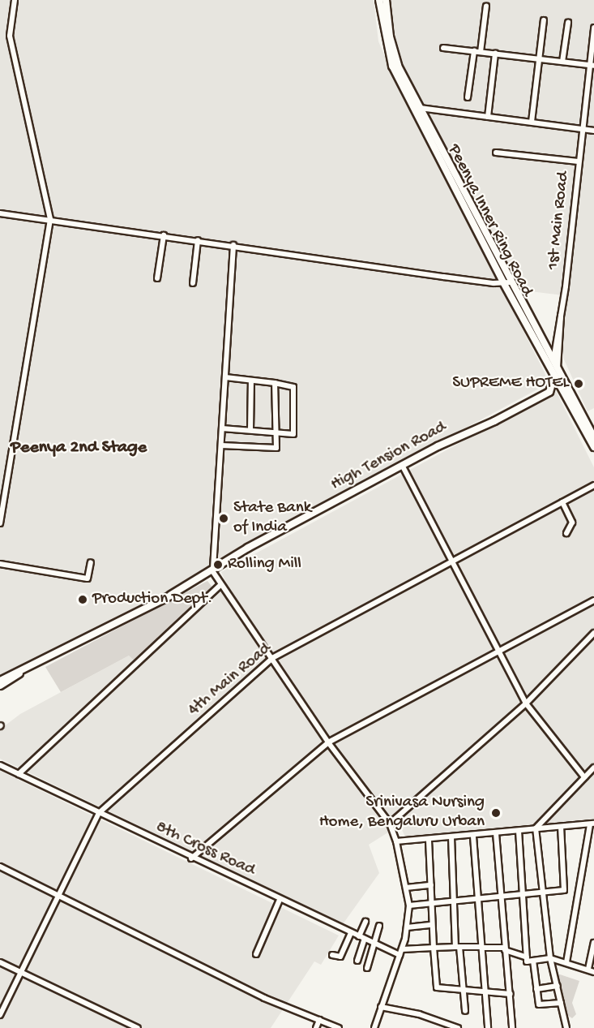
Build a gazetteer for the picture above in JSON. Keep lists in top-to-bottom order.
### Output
{
  "streets": {
    "main road": ["Peenya Inner Ring Road", "High Tension Road"],
    "street": ["1st Main Road", "4th Main Road", "8th Cross Road"]
  },
  "crossings": [
    ["Peenya Inner Ring Road", "1st Main Road"],
    ["Peenya Inner Ring Road", "High Tension Road"],
    ["4th Main Road", "8th Cross Road"]
  ],
  "districts": ["Peenya 2nd Stage"],
  "places": [
    "SUPREME HOTEL",
    "State Bank of India",
    "Rolling Mill",
    "Production Dept.",
    "Srinivasa Nursing Home, Bengaluru Urban"
  ]
}
